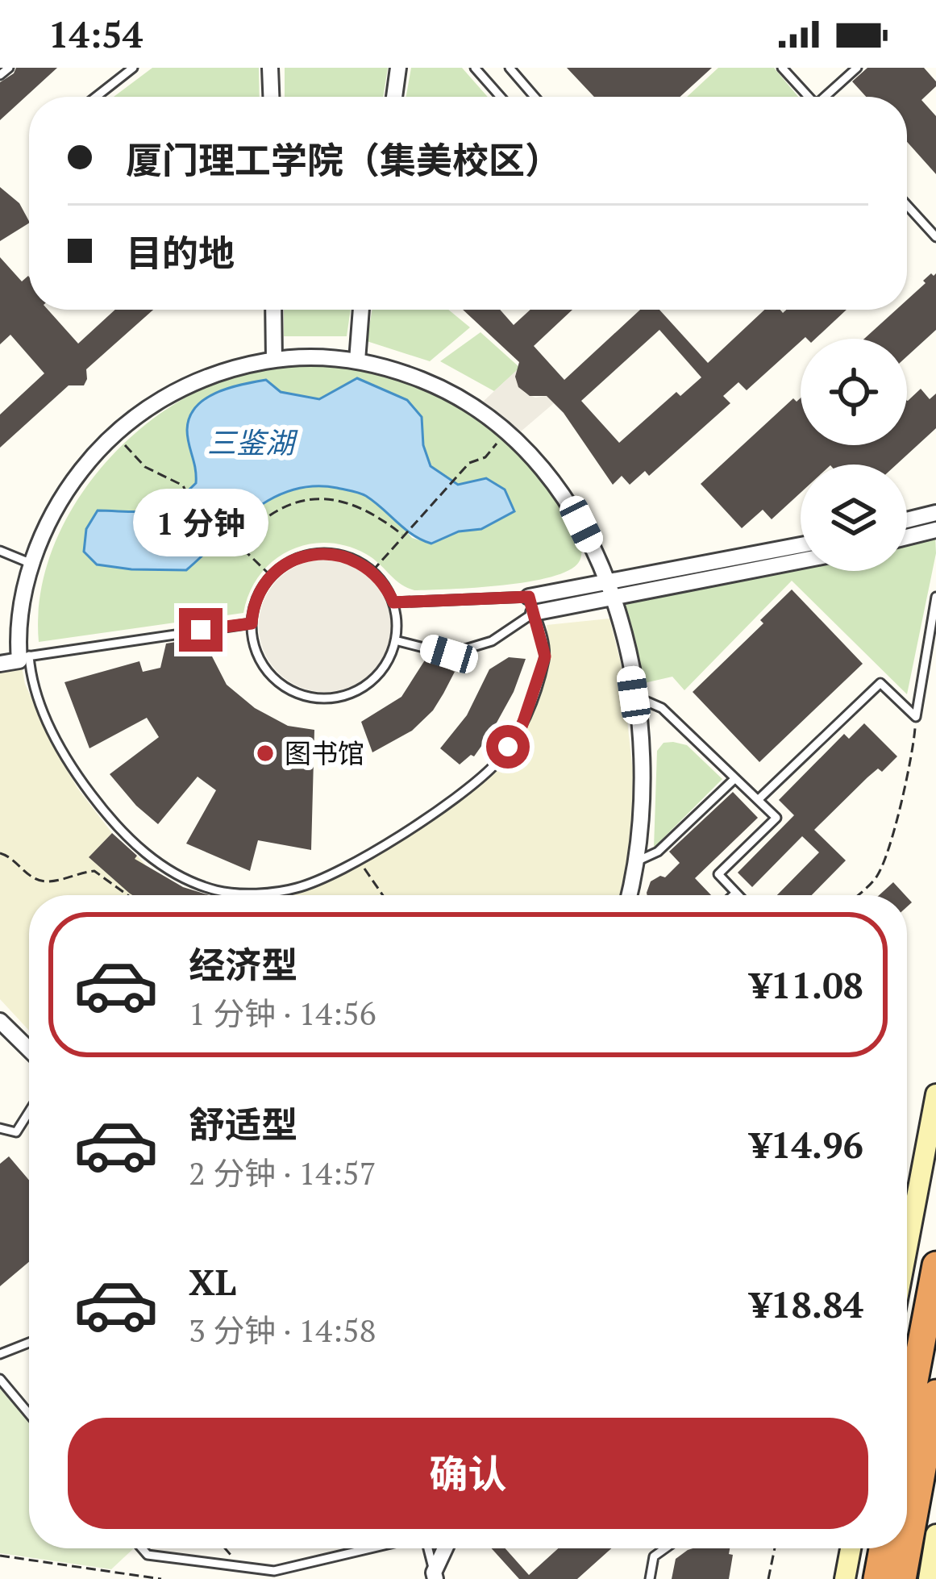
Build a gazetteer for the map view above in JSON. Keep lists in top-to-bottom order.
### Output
{
  "water": ["三鉴湖"],
  "places": ["图书馆"],
  "page": {
    "status": "14:54",
    "banner": ["厦门理工学院（集美校区）", "目的地"],
    "bubble": "1 分钟",
    "list": [
      {
        "name": "经济型",
        "note": "1 分钟 · 14:56",
        "value": "¥11.08"
      },
      {
        "name": "舒适型",
        "note": "2 分钟 · 14:57",
        "value": "¥14.96"
      },
      {
        "name": "XL",
        "note": "3 分钟 · 14:58",
        "value": "¥18.84"
      }
    ],
    "buttons": "确认"
  }
}
